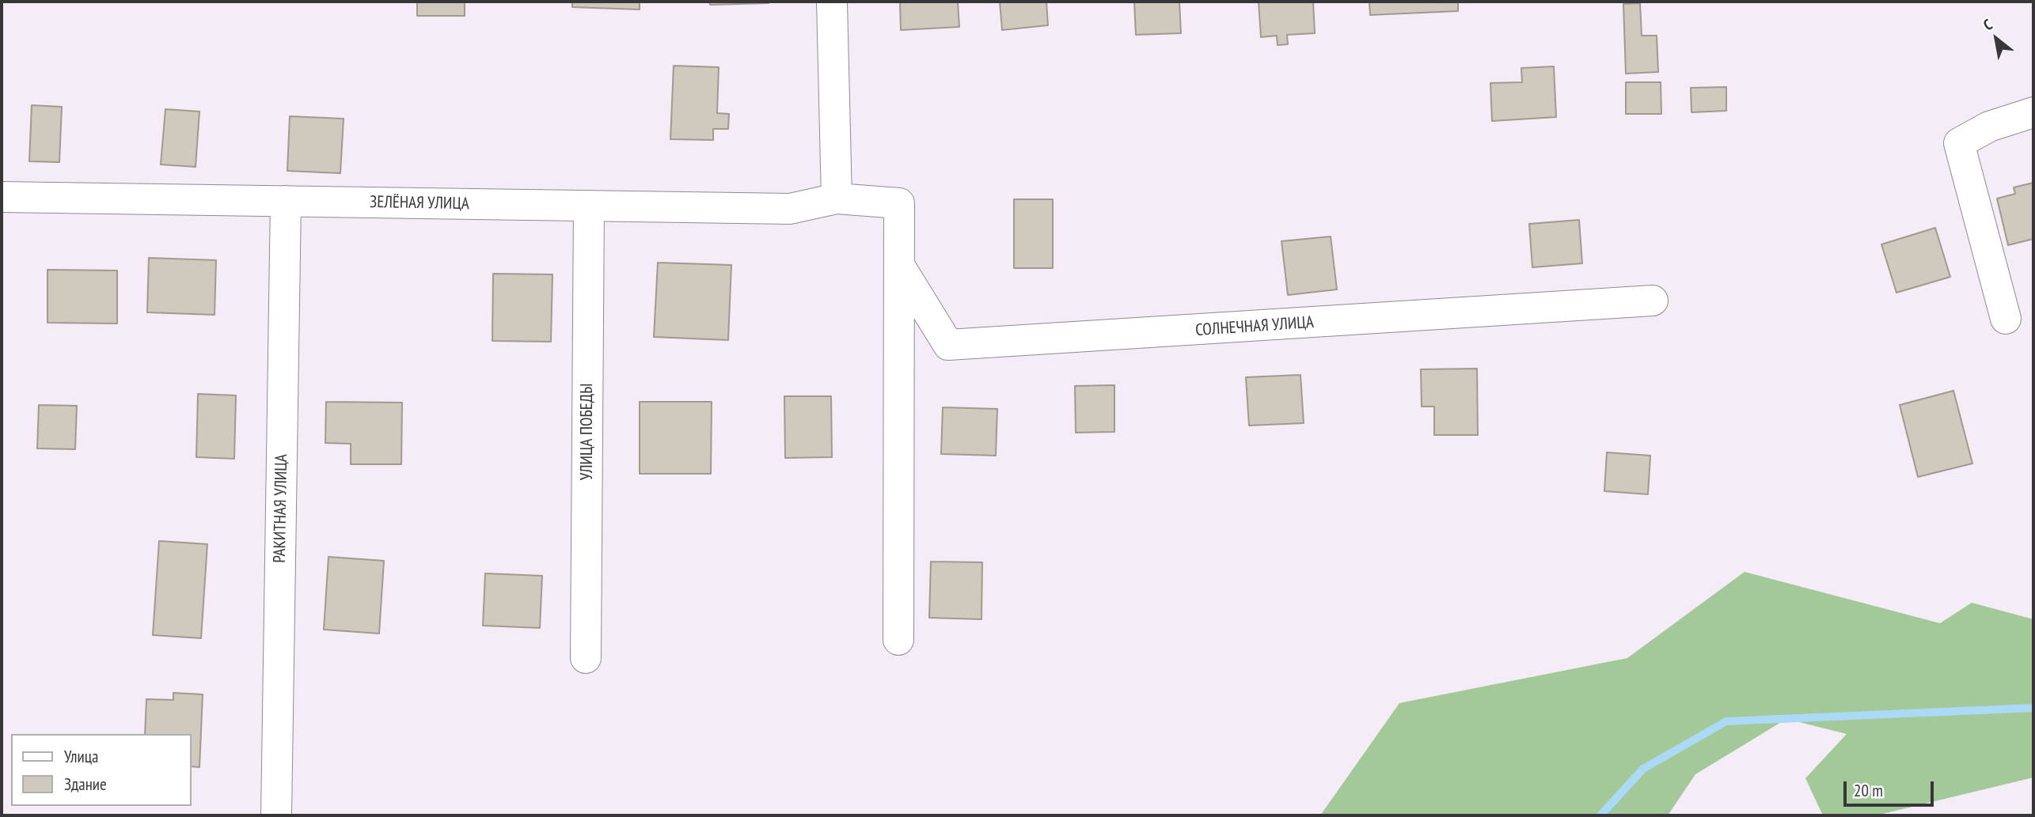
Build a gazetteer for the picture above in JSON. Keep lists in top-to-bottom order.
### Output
{
  "streets": {
    "street": [
      "ЗЕЛЁНАЯ УЛИЦА",
      "СОЛНЕЧНАЯ УЛИЦА",
      "УЛИЦА ПОБЕДЫ",
      "РАКИТНАЯ УЛИЦА"
    ]
  },
  "crossings": [
    ["ЗЕЛЁНАЯ УЛИЦА", "СОЛНЕЧНАЯ УЛИЦА"],
    ["ЗЕЛЁНАЯ УЛИЦА", "УЛИЦА ПОБЕДЫ"],
    ["ЗЕЛЁНАЯ УЛИЦА", "РАКИТНАЯ УЛИЦА"]
  ],
  "legend": ["Улица", "Здание"],
  "scale_bar": "20 m",
  "north": "top left"
}
